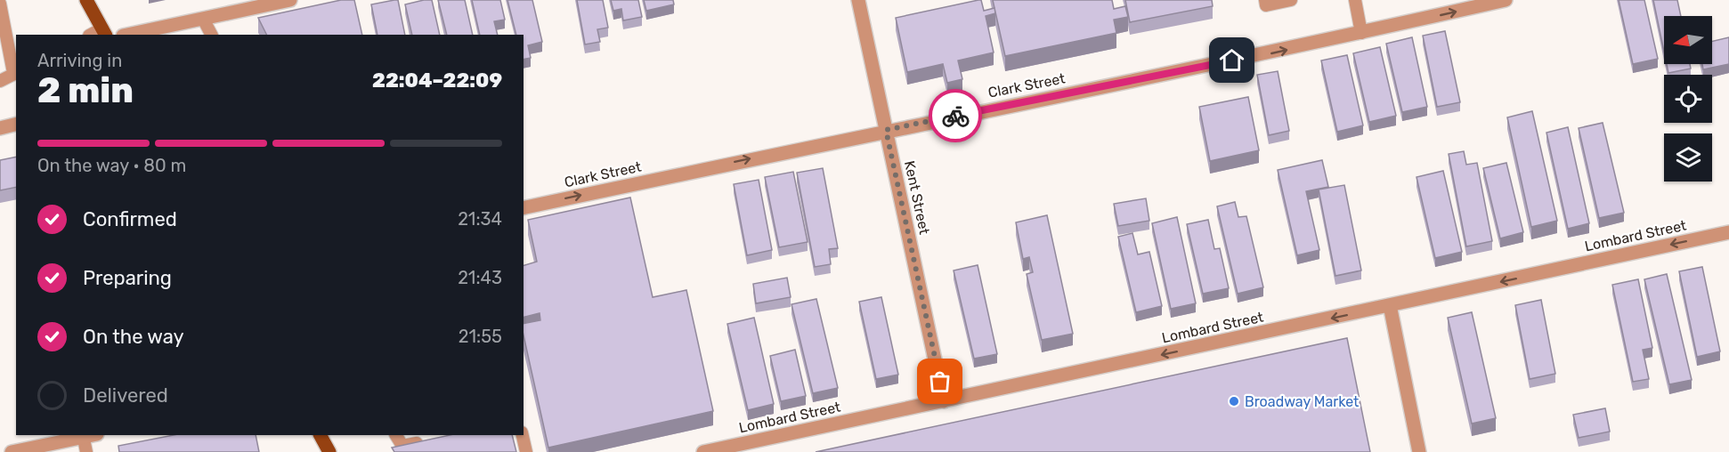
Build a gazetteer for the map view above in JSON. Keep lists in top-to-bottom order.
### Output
{
  "streets": {
    "street": ["Clark Street", "Kent Street", "Lombard Street"]
  },
  "crossings": [
    ["Clark Street", "Kent Street"],
    ["Kent Street", "Lombard Street"]
  ],
  "one_way": ["Clark Street", "Lombard Street"],
  "places": ["Broadway Market"],
  "north": "left",
  "page": {
    "heading": ["2 min", "Arriving in", "22:04–22:09"],
    "bar": "On the way · 80 m",
    "list": [
      ["Confirmed", "21:34"],
      ["Preparing", "21:43"],
      ["On the way", "21:55"],
      "Delivered"
    ]
  }
}
